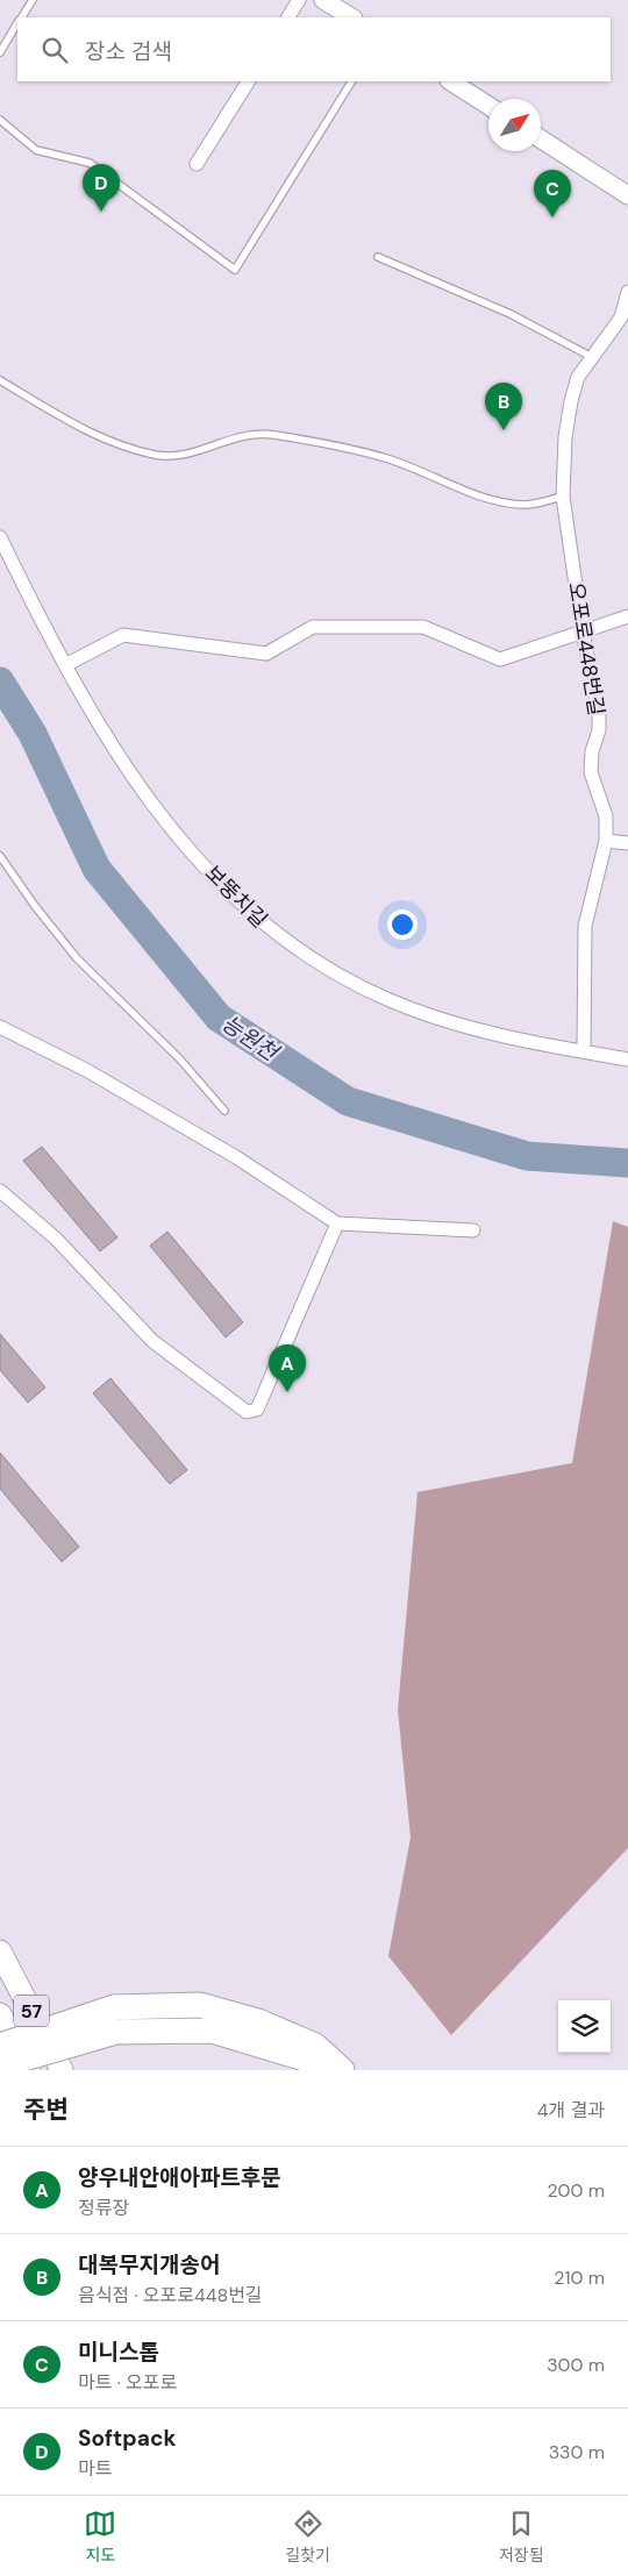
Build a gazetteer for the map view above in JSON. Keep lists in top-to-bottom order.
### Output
{
  "streets": {
    "highway": ["57"],
    "street": ["오포로448번길", "보뚱치길"]
  },
  "crossings": [
    ["오포로448번길", "보뚱치길"]
  ],
  "water": ["능원천"],
  "north": "top right",
  "page": {
    "search": "장소 검색",
    "pins": [
      "D",
      "C",
      "B",
      "A"
    ],
    "heading": ["주변", "4개 결과"],
    "list": [
      {
        "mark": "A",
        "name": "양우내안애아파트후문",
        "note": "정류장",
        "value": "200 m"
      },
      {
        "mark": "B",
        "name": "대복무지개송어",
        "note": "음식점 · 오포로448번길",
        "value": "210 m"
      },
      {
        "mark": "C",
        "name": "미니스톱",
        "note": "마트 · 오포로",
        "value": "300 m"
      },
      {
        "mark": "D",
        "name": "Softpack",
        "note": "마트",
        "value": "330 m"
      }
    ],
    "nav": ["지도", "길찾기", "저장됨"]
  }
}
